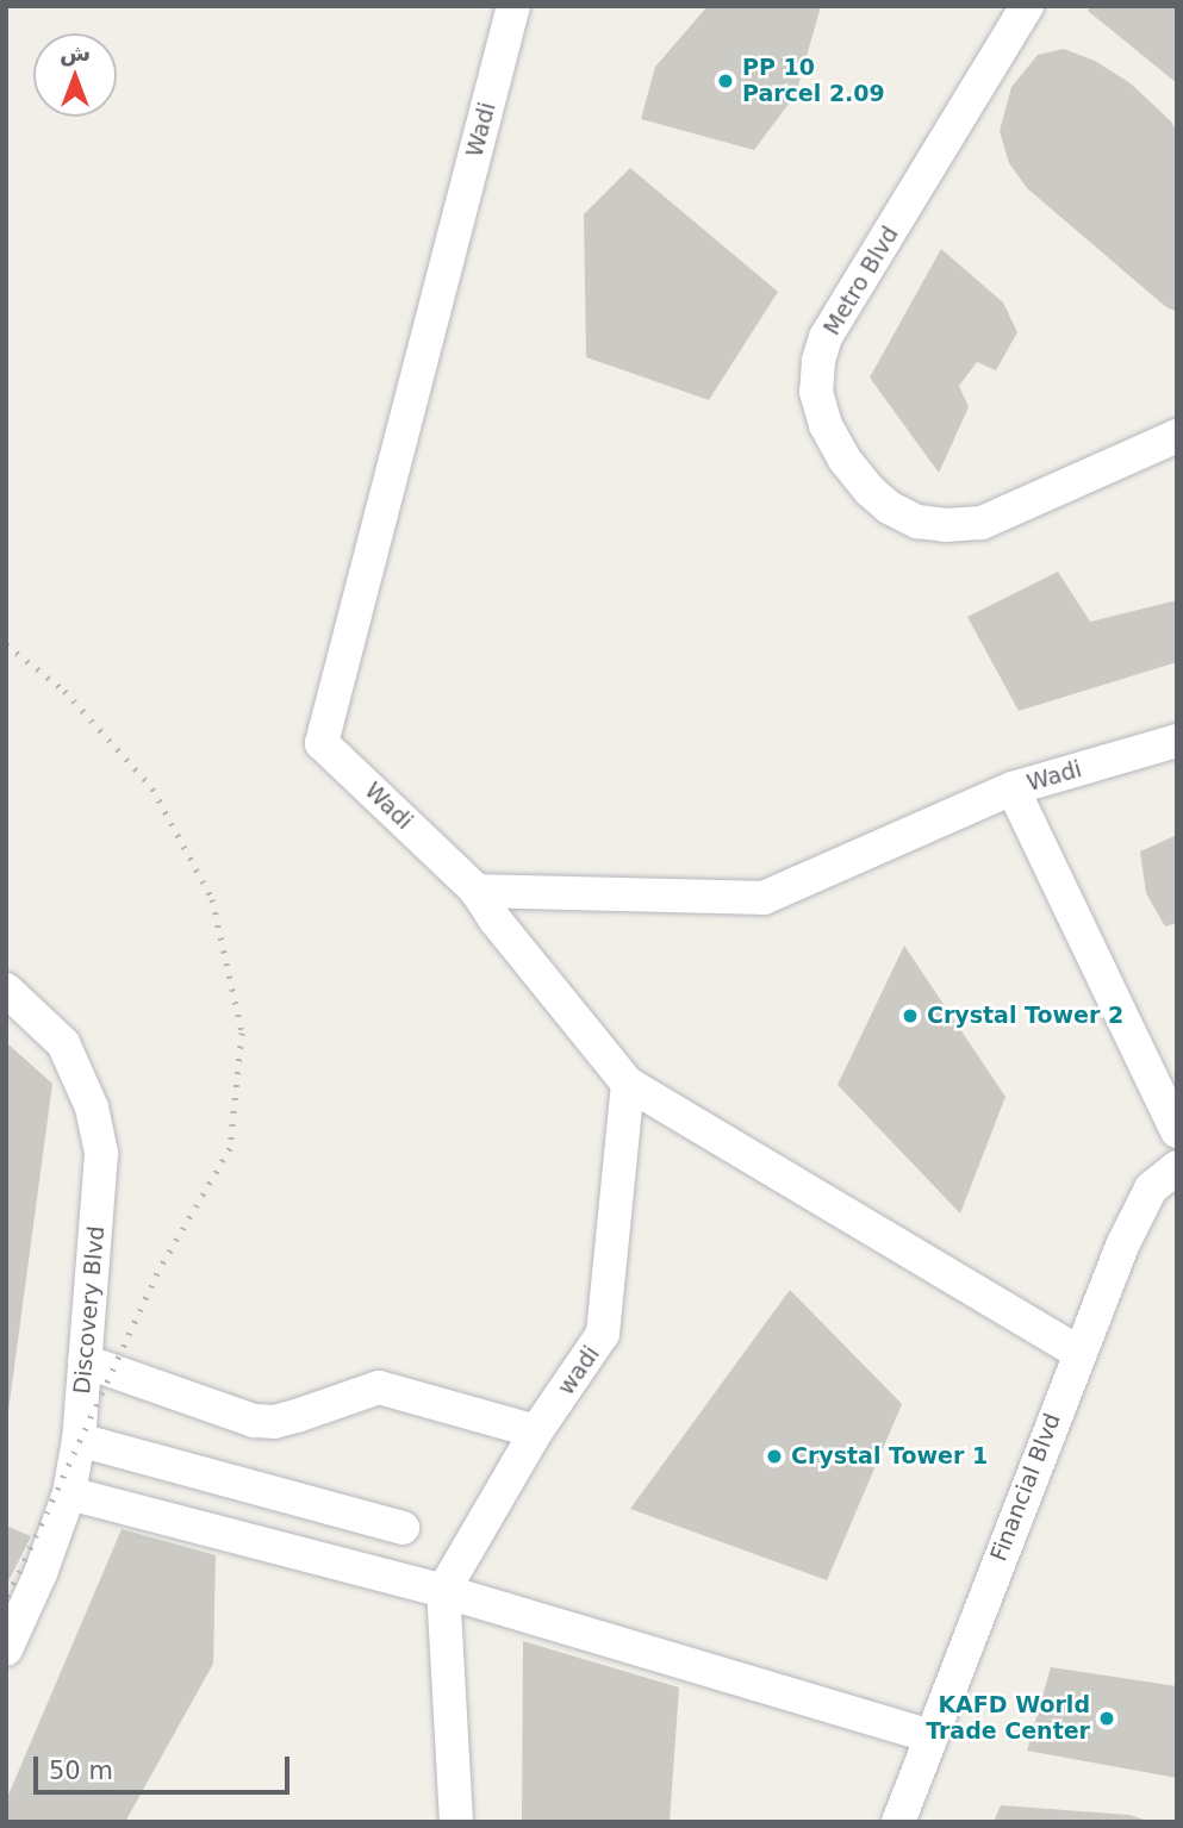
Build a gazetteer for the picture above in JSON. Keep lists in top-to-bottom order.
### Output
{
  "streets": {
    "street": [
      "Wadi",
      "Metro Blvd",
      "Discovery Blvd",
      "wadi",
      "Financial Blvd"
    ]
  },
  "places": [
    "PP 10 Parcel 2.09",
    "Crystal Tower 2",
    "Crystal Tower 1",
    "KAFD World Trade Center"
  ],
  "scale_bar": "50 m",
  "north": "top"
}
